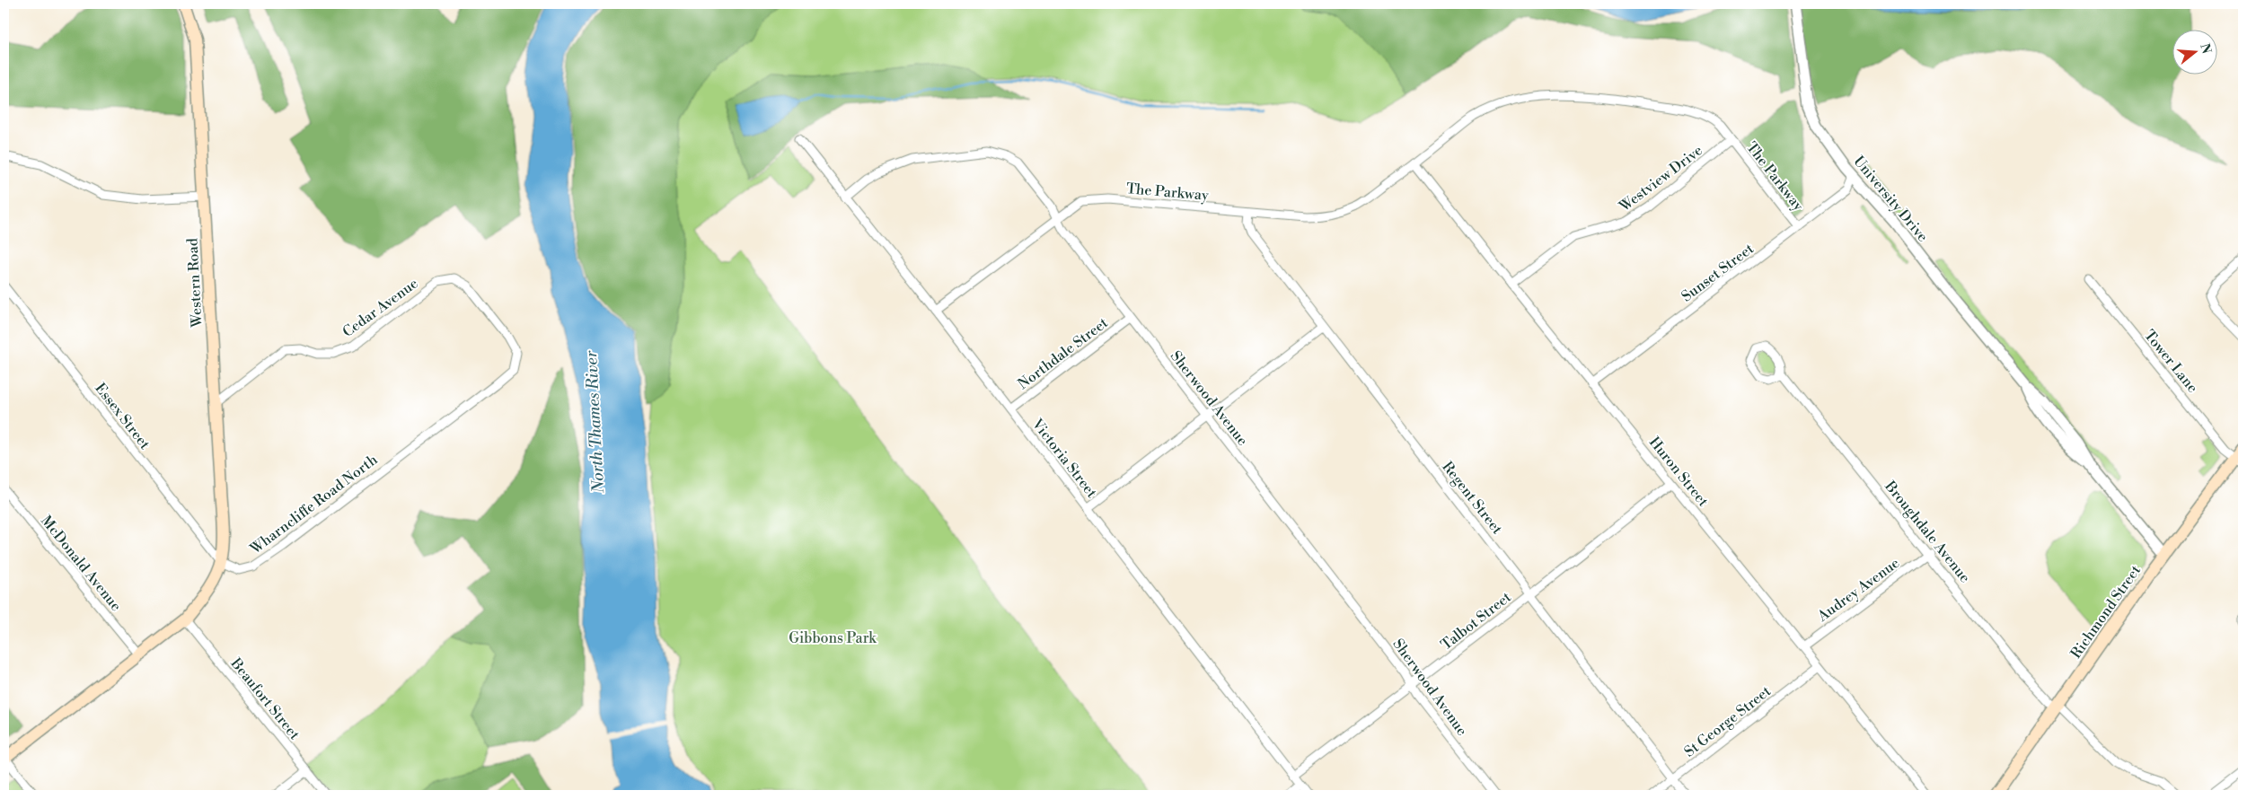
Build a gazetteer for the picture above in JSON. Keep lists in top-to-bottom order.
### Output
{
  "streets": {
    "main road": ["Western Road", "Richmond Street"],
    "street": [
      "The Parkway",
      "Westview Drive",
      "University Drive",
      "Sunset Street",
      "Cedar Avenue",
      "Northdale Street",
      "Tower Lane",
      "Sherwood Avenue",
      "Essex Street",
      "Victoria Street",
      "Huron Street",
      "Regent Street",
      "Wharncliffe Road North",
      "Broughdale Avenue",
      "McDonald Avenue",
      "Audrey Avenue",
      "Talbot Street",
      "Beaufort Street",
      "St George Street"
    ]
  },
  "crossings": [
    ["The Parkway", "Westview Drive"],
    ["The Parkway", "Sunset Street"],
    ["The Parkway", "Sherwood Avenue"],
    ["The Parkway", "Victoria Street"],
    ["The Parkway", "Huron Street"],
    ["The Parkway", "Regent Street"],
    ["Westview Drive", "Huron Street"],
    ["University Drive", "Sunset Street"],
    ["University Drive", "Richmond Street"],
    ["Sunset Street", "Huron Street"],
    ["Western Road", "Cedar Avenue"],
    ["Western Road", "Essex Street"],
    ["Western Road", "Wharncliffe Road North"],
    ["Cedar Avenue", "Wharncliffe Road North"],
    ["Northdale Street", "Sherwood Avenue"],
    ["Northdale Street", "Victoria Street"],
    ["Tower Lane", "Richmond Street"],
    ["Sherwood Avenue", "Victoria Street"],
    ["Sherwood Avenue", "Talbot Street"],
    ["Essex Street", "Wharncliffe Road North"],
    ["Victoria Street", "Talbot Street"],
    ["Huron Street", "Audrey Avenue"],
    ["Huron Street", "Talbot Street"],
    ["Huron Street", "St George Street"],
    ["Regent Street", "Talbot Street"],
    ["Regent Street", "St George Street"],
    ["Broughdale Avenue", "Audrey Avenue"],
    ["Broughdale Avenue", "Richmond Street"]
  ],
  "water": ["North Thames River"],
  "parks": ["Gibbons Park"],
  "north": "right"
}
